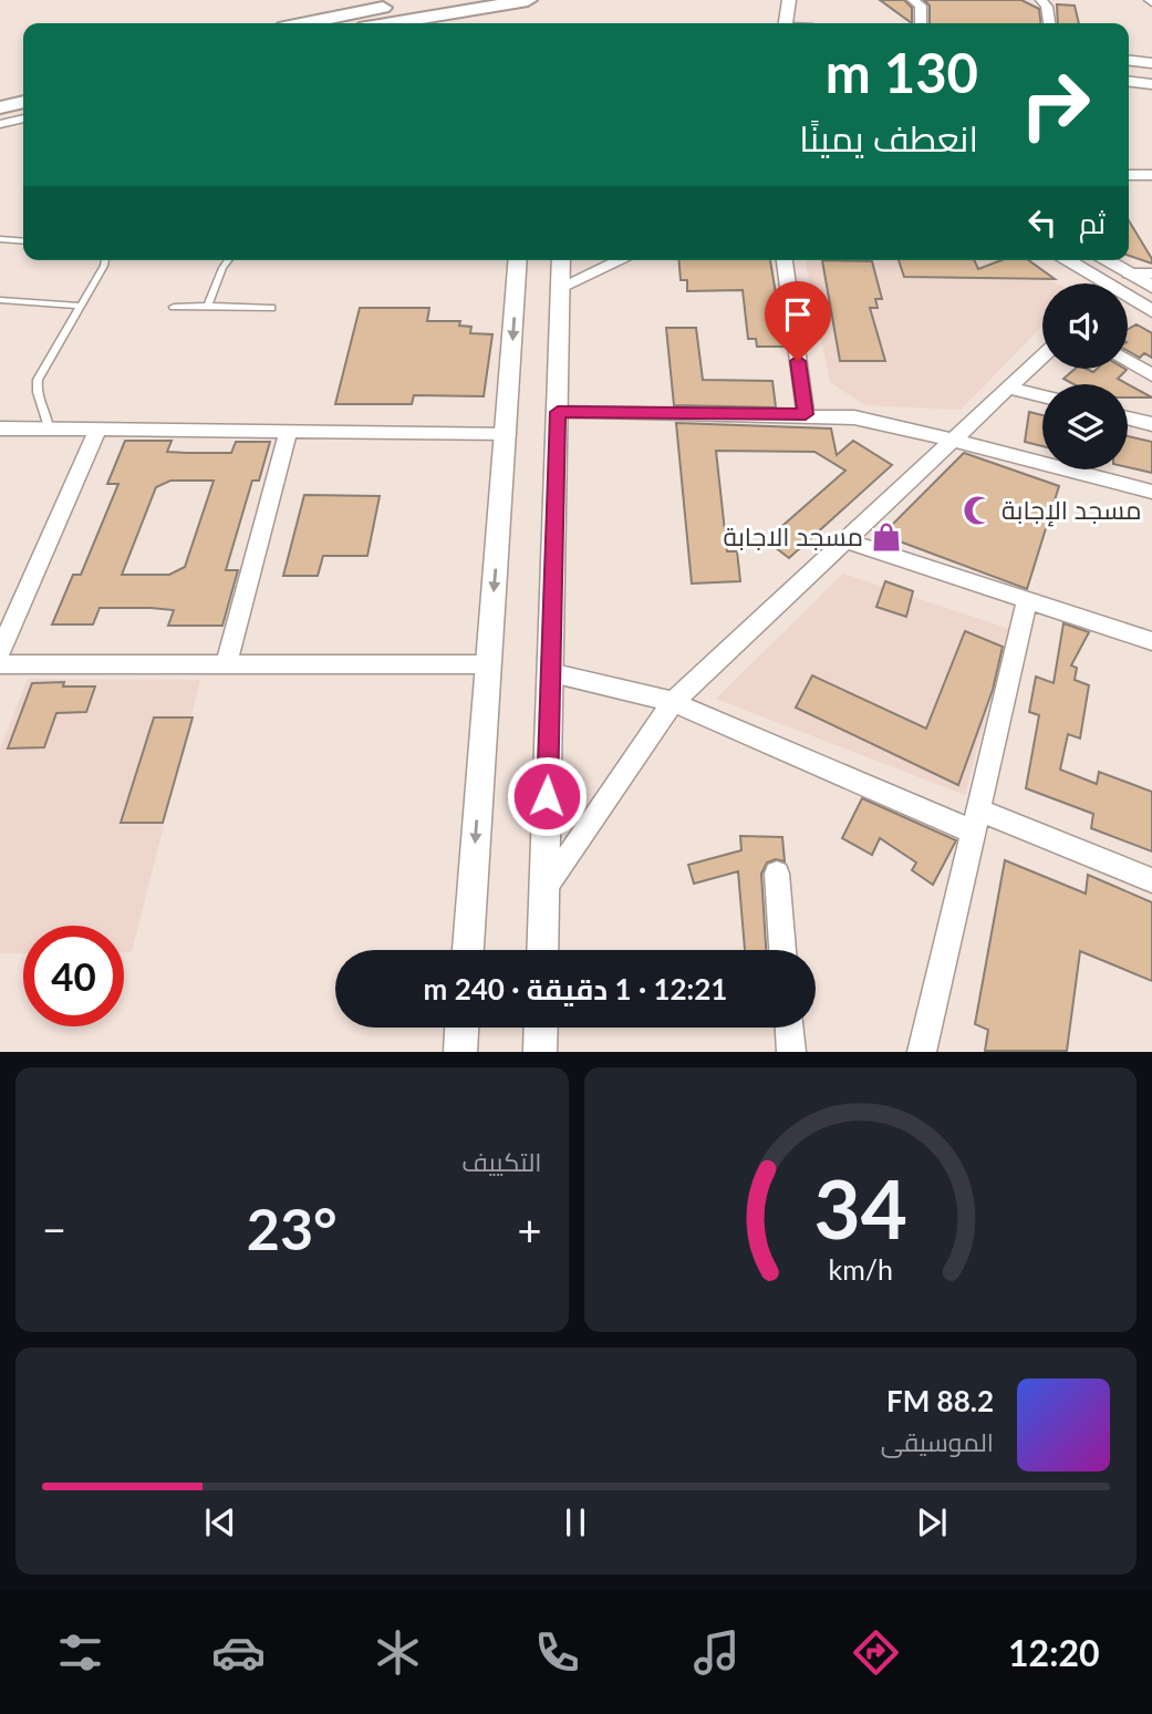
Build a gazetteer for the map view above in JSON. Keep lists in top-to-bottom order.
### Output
{
  "places": {
    "mosque": ["مسجد الإجابة"],
    "shop": ["مسجد الاجابة"]
  },
  "page": {
    "turn": ["130 m", "انعطف يمينًا"],
    "then": "ثم",
    "limit": "40",
    "trip": "12:21 · 1 دقيقة · 240 m",
    "tile": "التكييف",
    "heat": ["−", "23°", "+"],
    "song": ["88.2 FM", "الموسيقى"],
    "tabs": "12:20",
    "gauge": ["34", "km/h"]
  }
}
